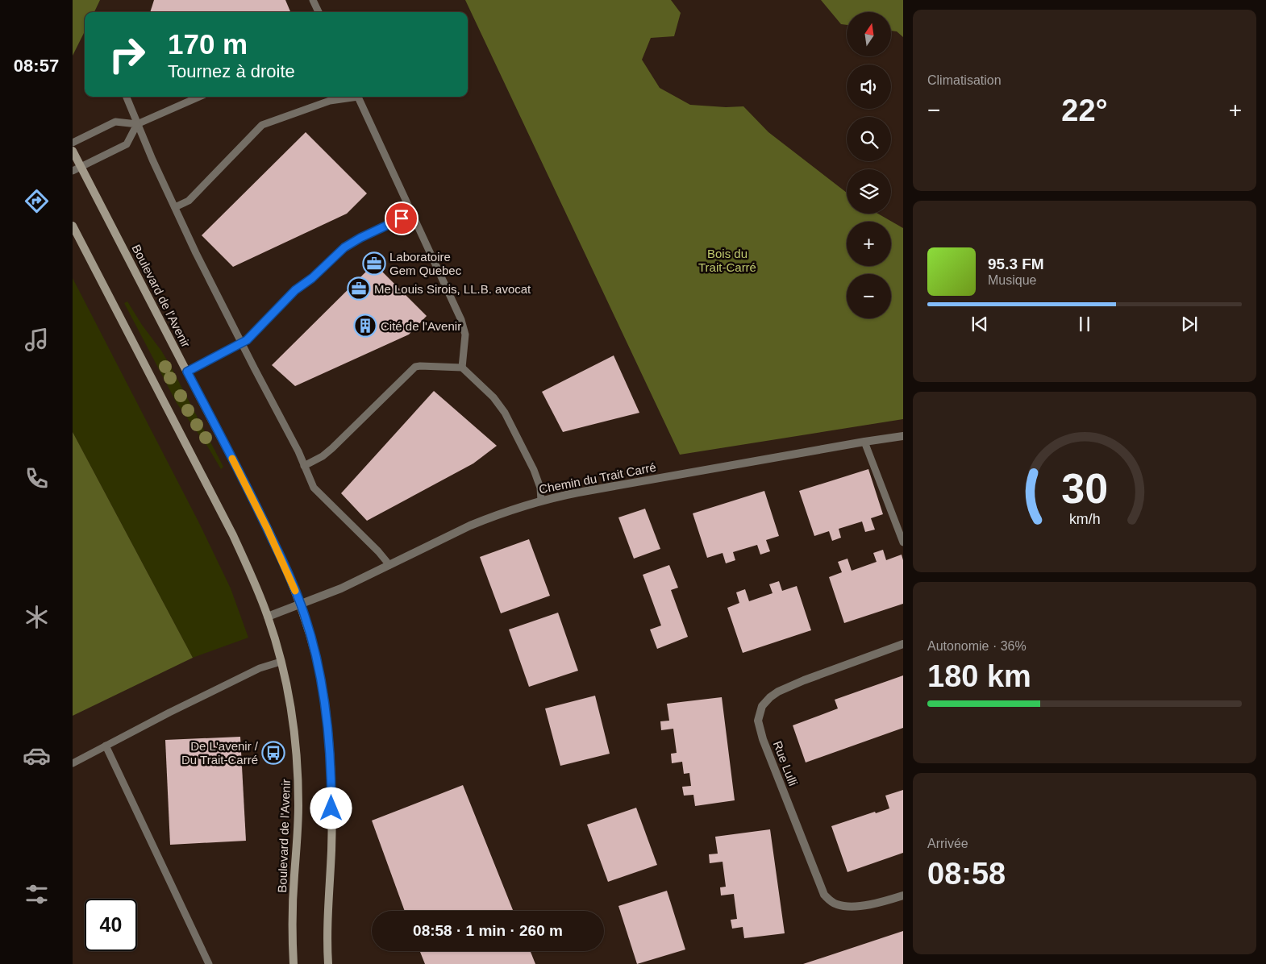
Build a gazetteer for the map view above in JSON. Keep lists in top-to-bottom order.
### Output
{
  "streets": {
    "street": ["Boulevard de l'Avenir", "Chemin du Trait Carré", "Rue Lulli"]
  },
  "crossings": [
    ["Boulevard de l'Avenir", "Chemin du Trait Carré"]
  ],
  "parks": ["Bois du Trait-Carré"],
  "places": {
    "office": ["Laboratoire Gem Quebec", "Me Louis Sirois, LL.B. avocat"],
    "building": ["Cité de l'Avenir"],
    "bus stop": ["De L'avenir / Du Trait-Carré"]
  },
  "north": "top",
  "page": {
    "tabs": "08:57",
    "tile": [
      "Climatisation",
      ["Autonomie · 36%", "180 km"],
      ["Arrivée", "08:58"]
    ],
    "map_buttons": ["+", "−"],
    "turn": ["170 m", "Tournez à droite"],
    "heat": ["−", "22°", "+"],
    "song": ["95.3 FM", "Musique"],
    "limit": "40",
    "trip": "08:58 · 1 min · 260 m",
    "gauge": ["30", "km/h"]
  }
}
